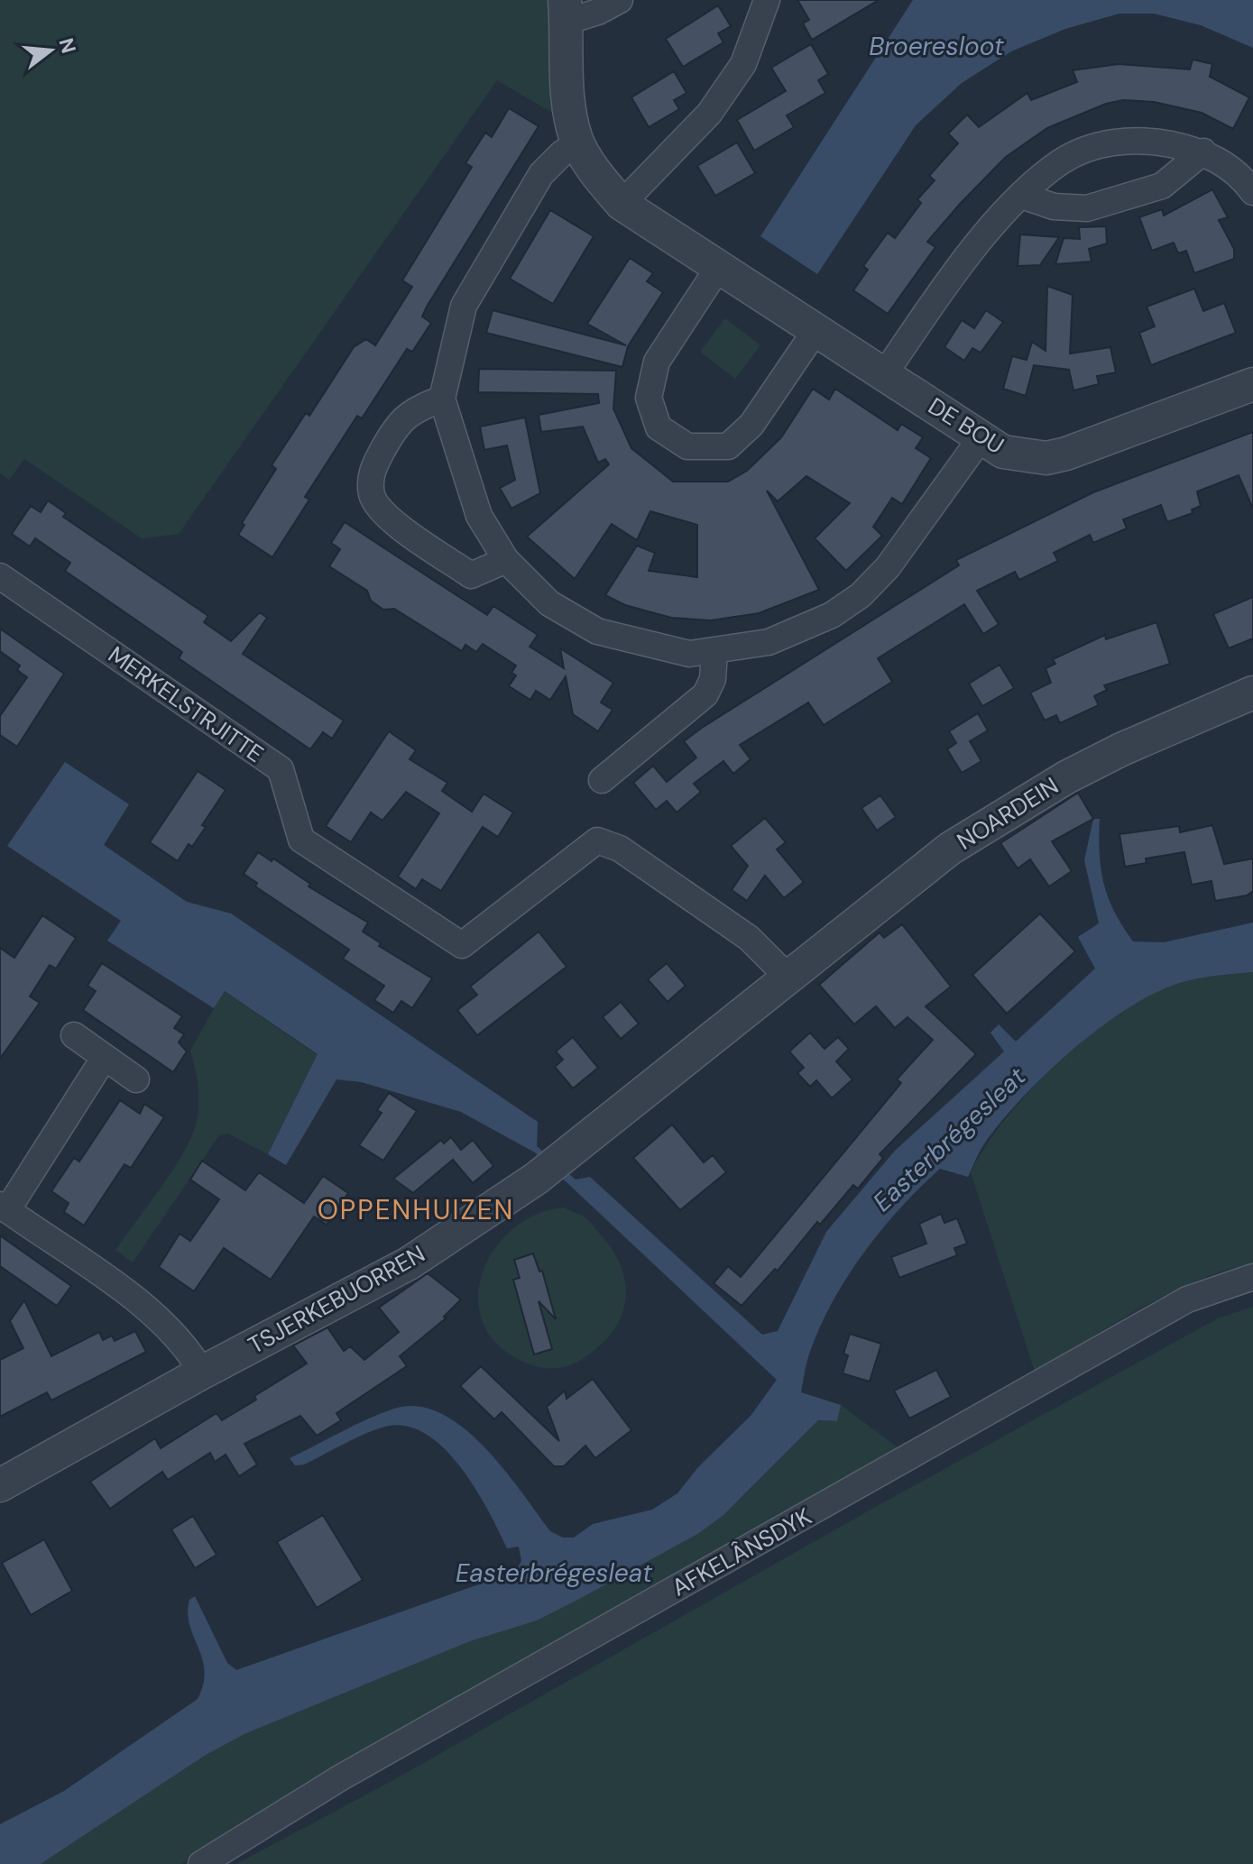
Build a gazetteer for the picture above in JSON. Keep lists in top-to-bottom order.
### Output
{
  "streets": {
    "street": [
      "DE BOU",
      "MERKELSTRJITTE",
      "NOARDEIN",
      "TSJERKEBUORREN",
      "AFKELÂNSDYK"
    ]
  },
  "crossings": [
    ["MERKELSTRJITTE", "NOARDEIN"],
    ["MERKELSTRJITTE", "TSJERKEBUORREN"],
    ["NOARDEIN", "TSJERKEBUORREN"]
  ],
  "districts": ["OPPENHUIZEN"],
  "water": ["Broeresloot", "Easterbrégesleat"],
  "north": "right"
}
